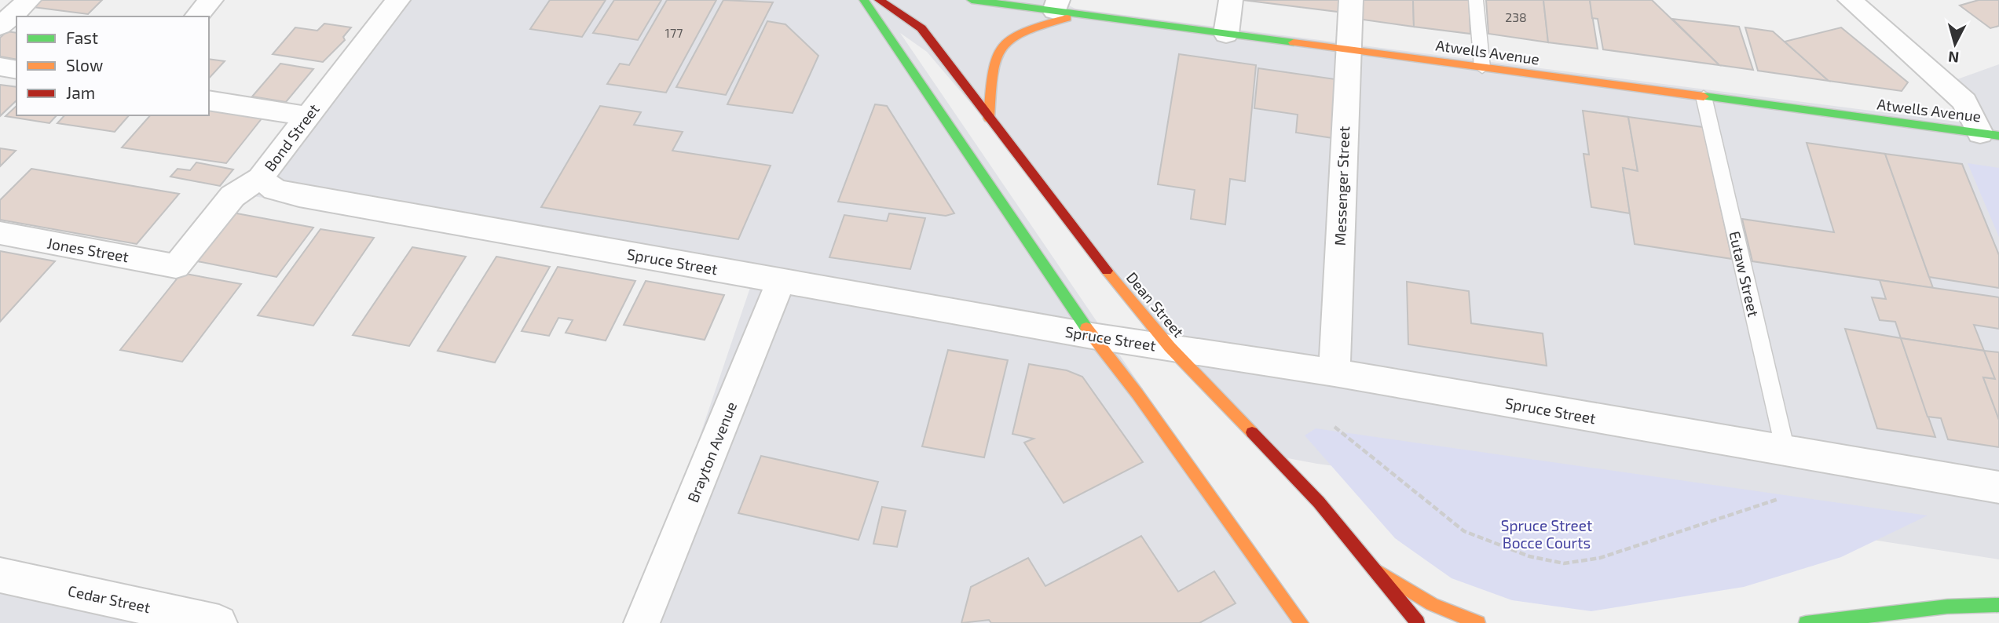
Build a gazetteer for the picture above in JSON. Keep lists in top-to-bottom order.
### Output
{
  "streets": {
    "main road": ["Atwells Avenue", "Dean Street"],
    "street": [
      "Bond Street",
      "Messenger Street",
      "Jones Street",
      "Spruce Street",
      "Brayton Avenue",
      "Cedar Street"
    ],
    "lane": ["Eutaw Street"]
  },
  "crossings": [
    ["Atwells Avenue", "Messenger Street"],
    ["Atwells Avenue", "Eutaw Street"],
    ["Bond Street", "Jones Street"],
    ["Bond Street", "Spruce Street"],
    ["Messenger Street", "Spruce Street"],
    ["Spruce Street", "Eutaw Street"],
    ["Spruce Street", "Dean Street"],
    ["Spruce Street", "Brayton Avenue"]
  ],
  "parks": ["Spruce Street Bocce Courts"],
  "house_numbers": ["238", "177"],
  "legend": ["Fast", "Slow", "Jam"],
  "north": "bottom"
}
